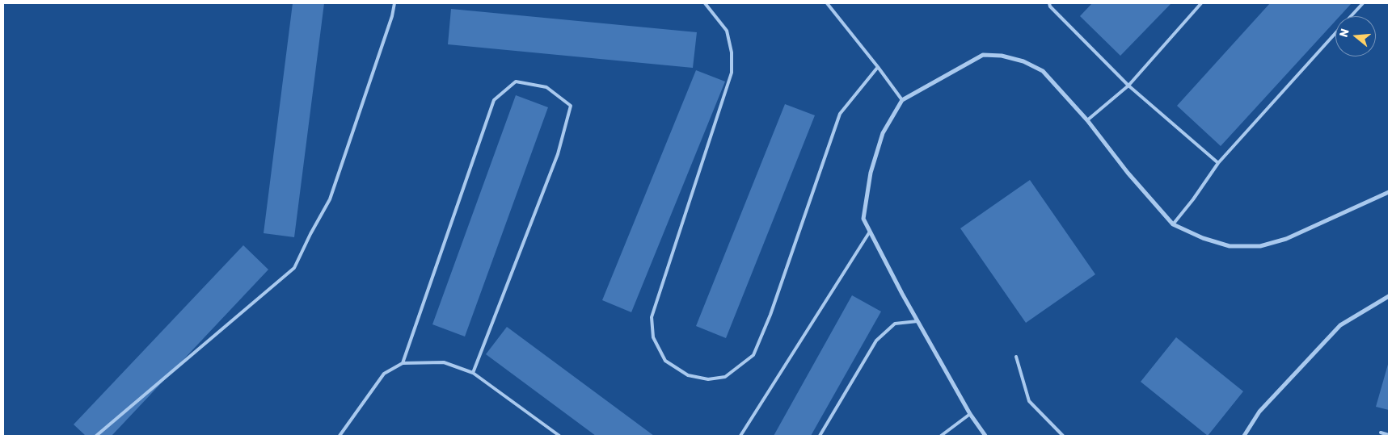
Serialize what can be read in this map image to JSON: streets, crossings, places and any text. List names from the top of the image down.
{
  "north": "left"
}
